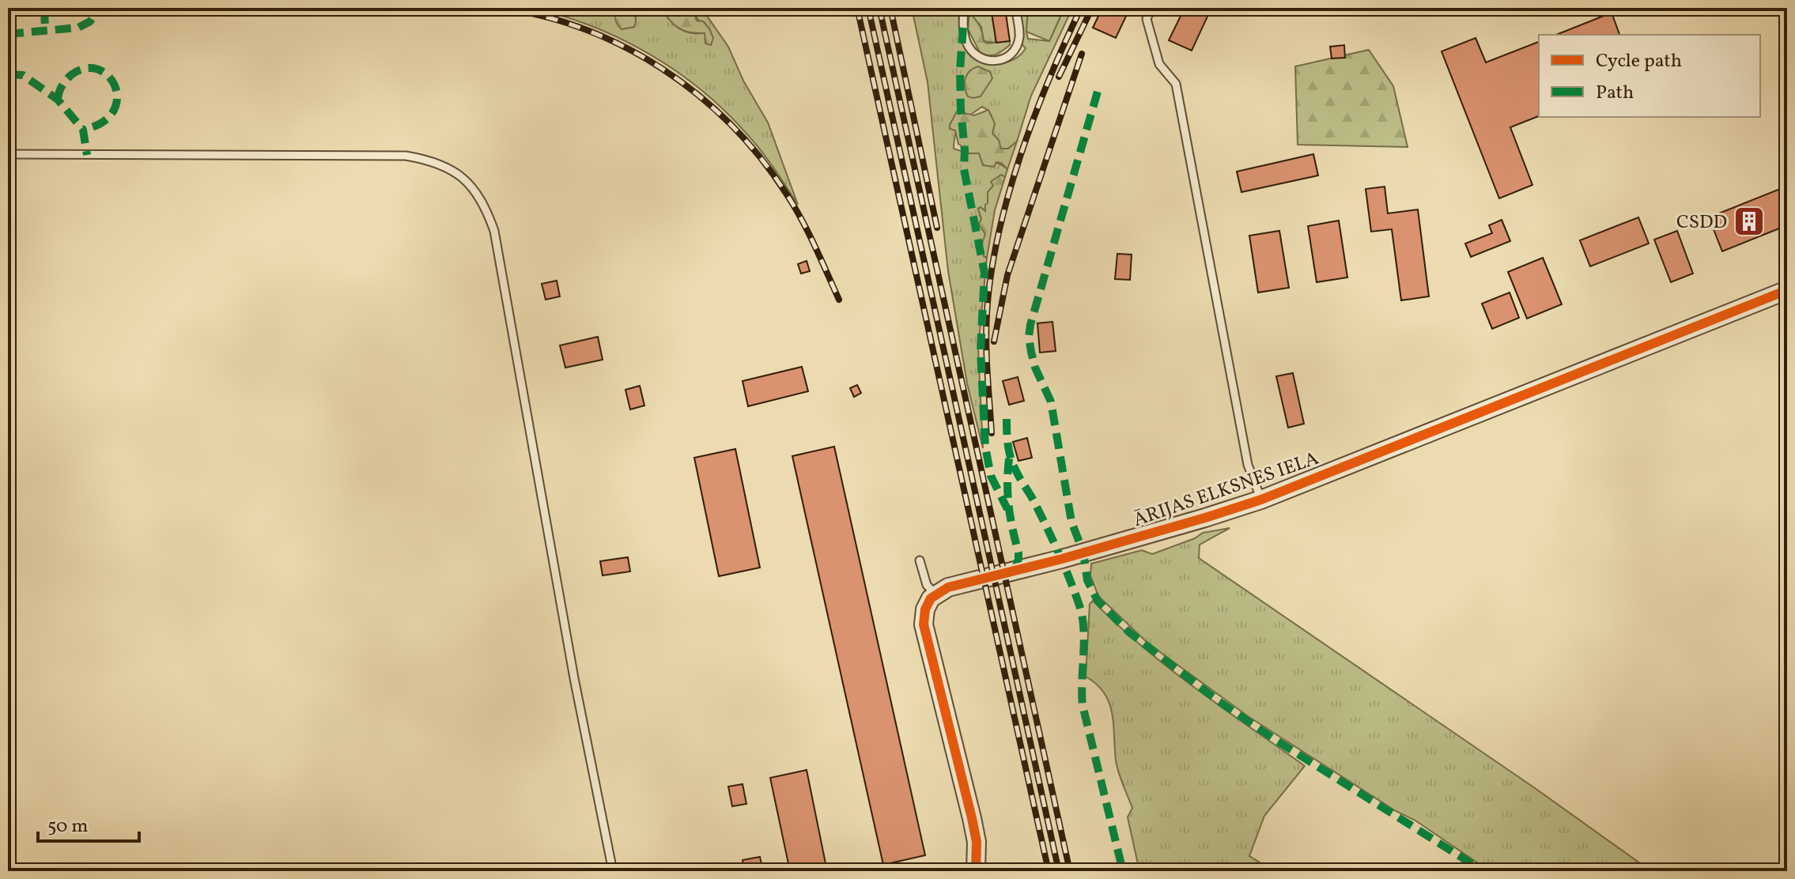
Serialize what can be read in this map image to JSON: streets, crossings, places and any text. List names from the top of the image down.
{
  "streets": {
    "street": ["ĀRIJAS ELKSNES IELA"]
  },
  "places": {
    "building": ["CSDD"]
  },
  "legend": ["Cycle path", "Path"],
  "scale_bar": "50 m"
}
